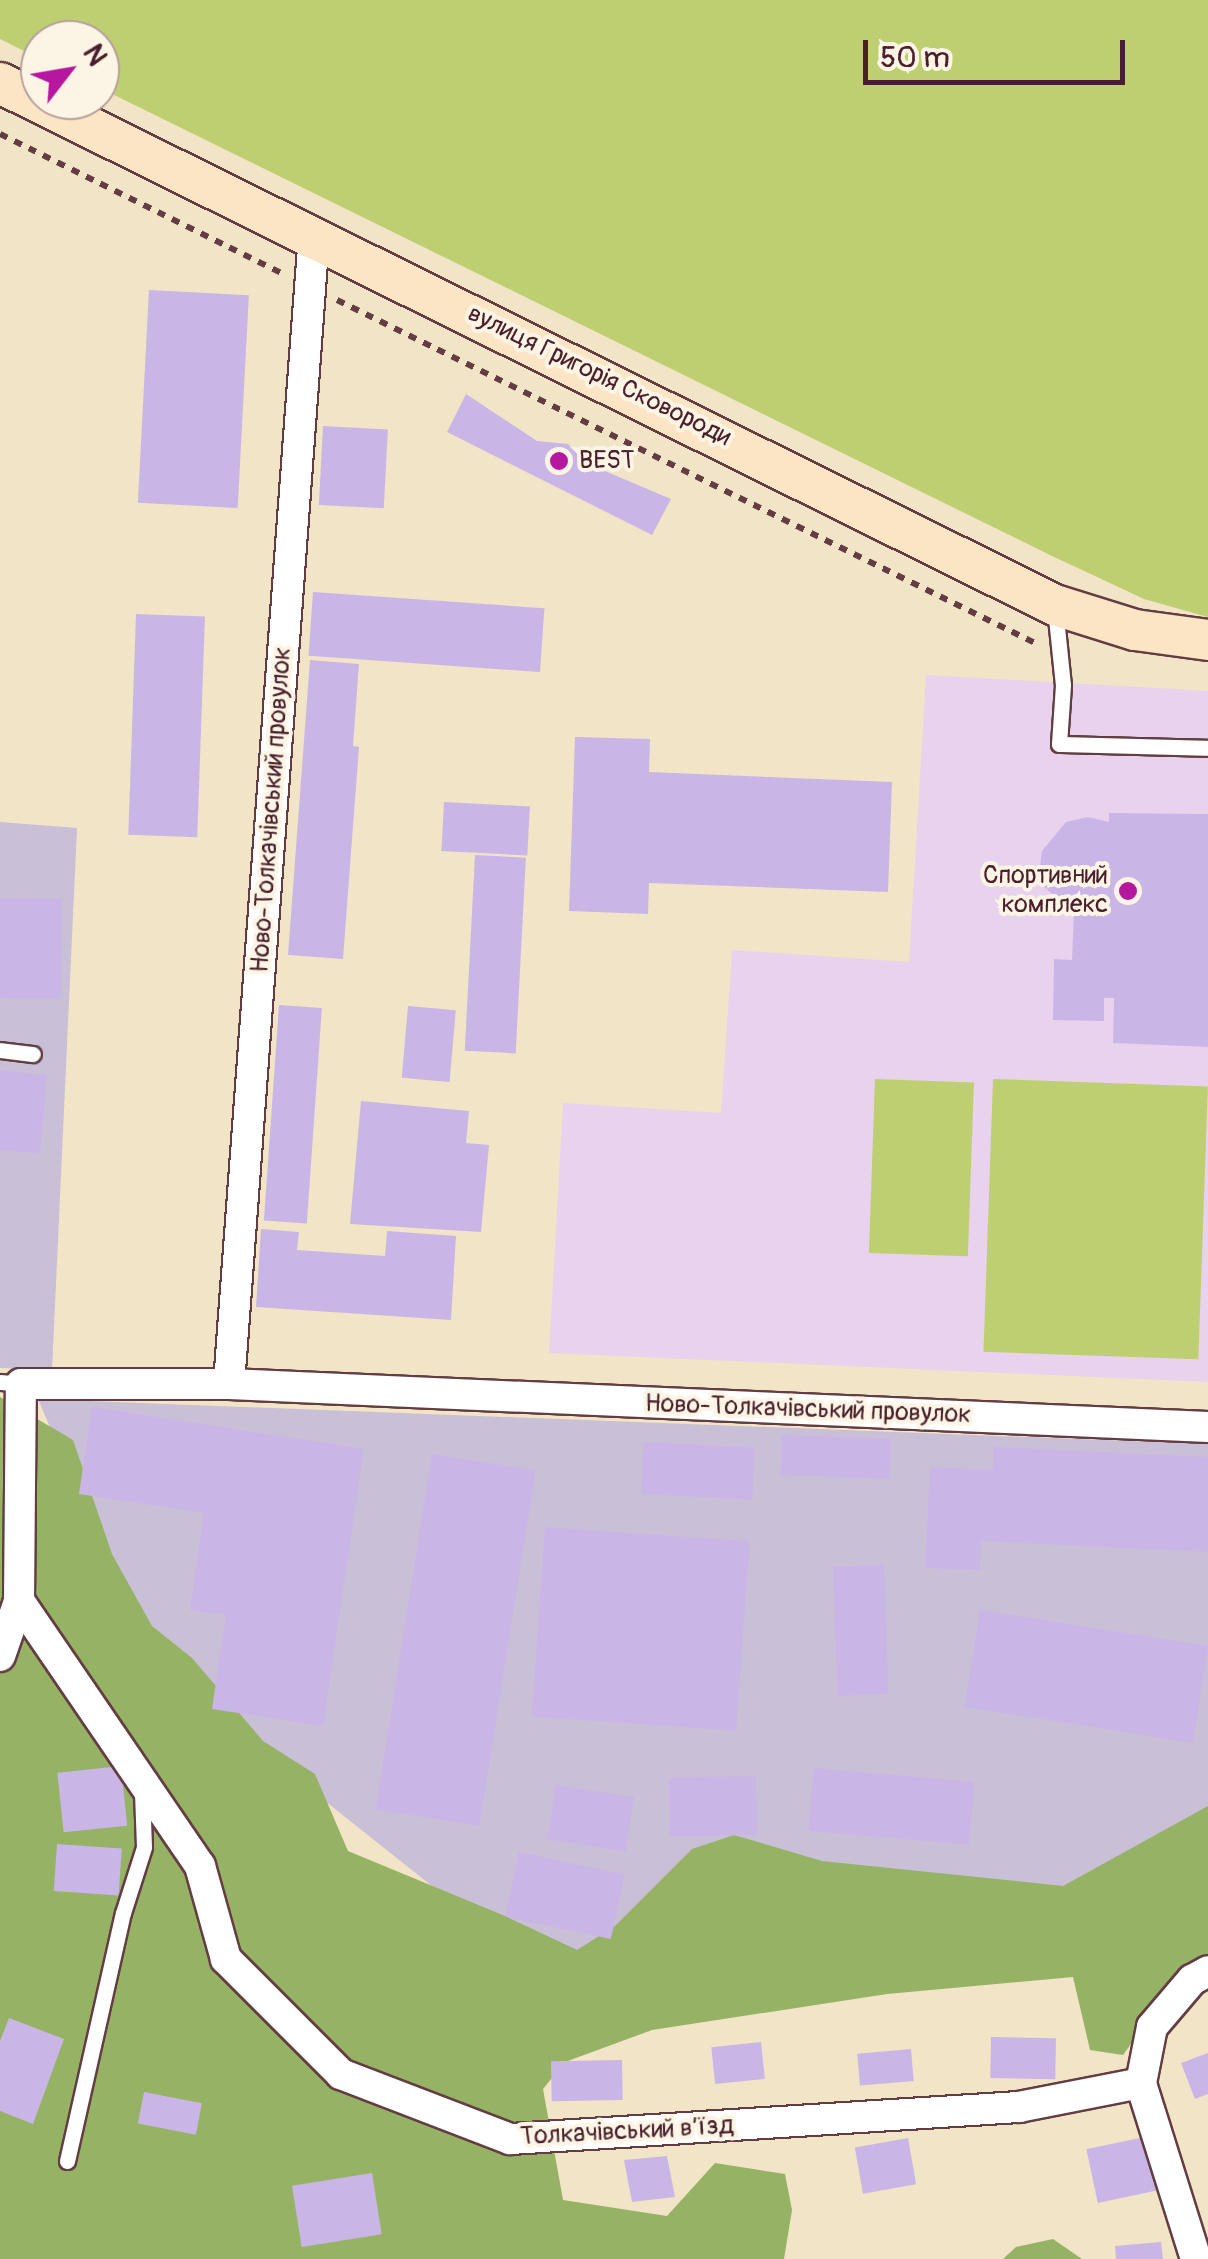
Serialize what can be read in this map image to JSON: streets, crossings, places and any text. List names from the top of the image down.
{
  "streets": {
    "street": ["вулиця Григорія Сковороди", "Ново-Толкачівський провулок", "Толкачівський в’їзд"]
  },
  "crossings": [
    ["вулиця Григорія Сковороди", "Ново-Толкачівський провулок"]
  ],
  "places": ["BEST", "Спортивний комплекс"],
  "scale_bar": "50 m",
  "north": "top right"
}
